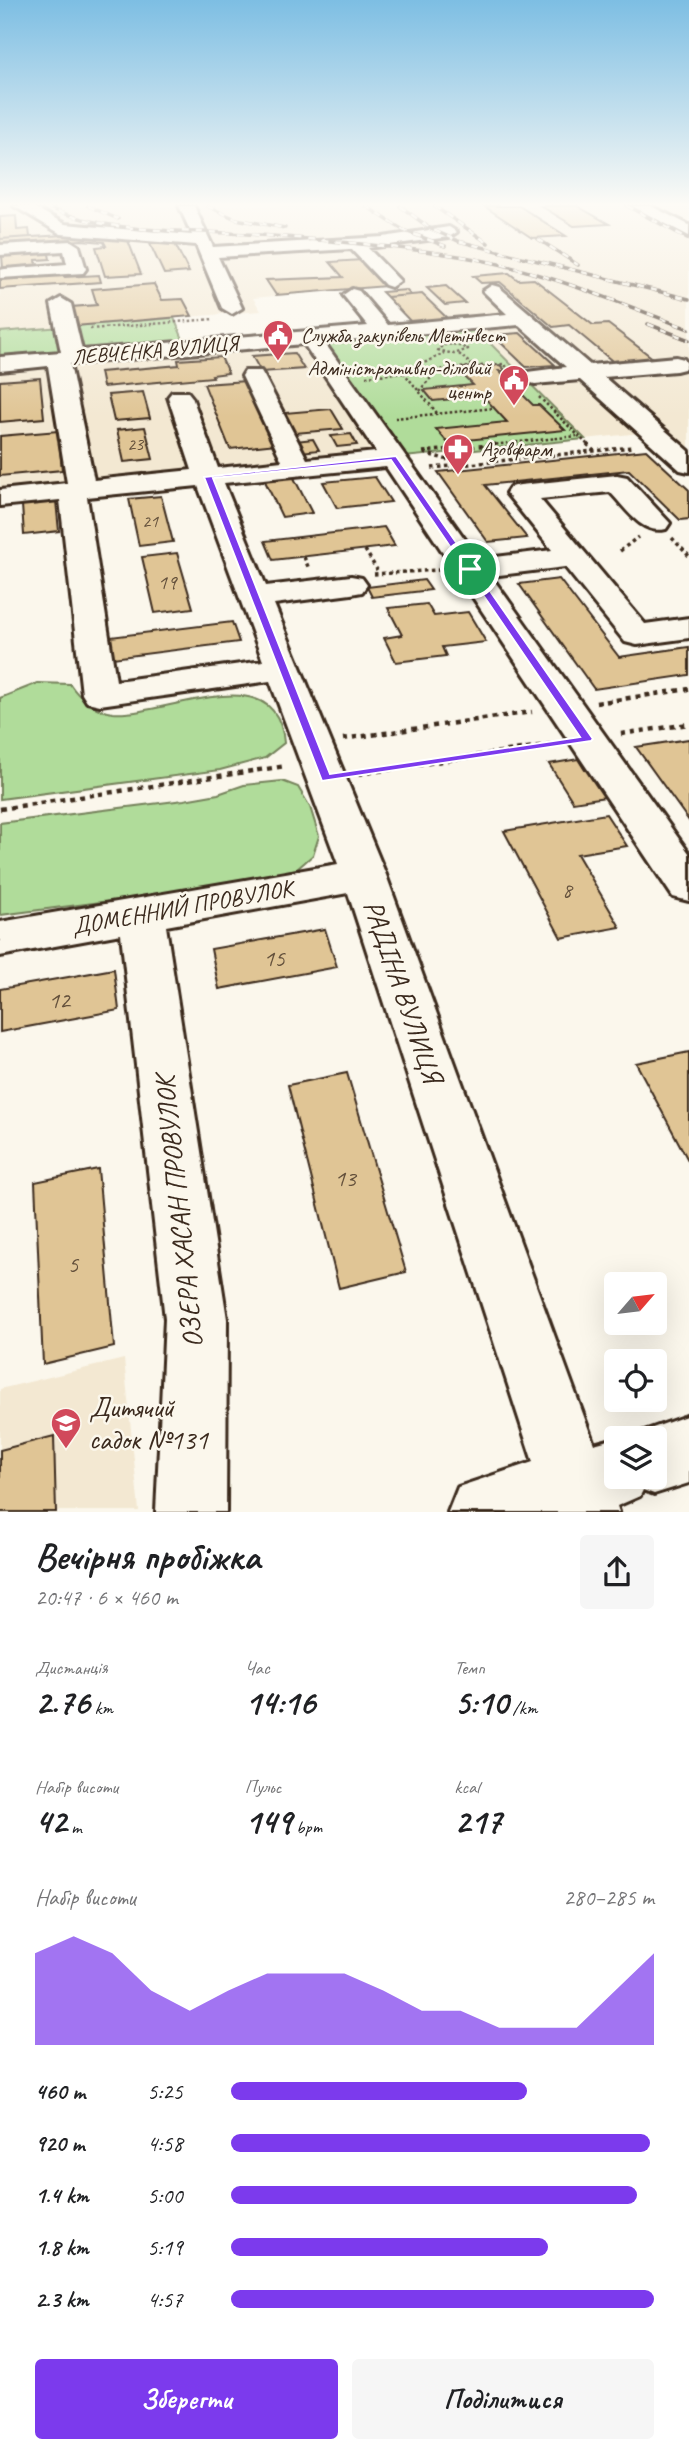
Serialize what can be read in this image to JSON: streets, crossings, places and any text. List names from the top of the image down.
{
  "streets": {
    "street": [
      "ЛЕВЧЕНКА ВУЛИЦЯ",
      "ДОМЕННИЙ ПРОВУЛОК",
      "РАДІНА ВУЛИЦЯ",
      "ОЗЕРА ХАСАН ПРОВУЛОК"
    ]
  },
  "crossings": [
    ["ДОМЕННИЙ ПРОВУЛОК", "РАДІНА ВУЛИЦЯ"],
    ["ДОМЕННИЙ ПРОВУЛОК", "ОЗЕРА ХАСАН ПРОВУЛОК"]
  ],
  "places": {
    "public building": ["Служба закупівель Метінвест", "Адміністративно-діловий центр"],
    "pharmacy": ["Азовфарм"],
    "school or university": ["Дитячий садок №131"]
  },
  "house_numbers": [
    "23",
    "21",
    "19",
    "8",
    "15",
    "12",
    "13",
    "5"
  ],
  "north": "top right",
  "page": {
    "heading": ["Вечірня пробіжка", "20:47 · 6 × 460 m"],
    "stats": [
      ["Дистанція", "2.76 km"],
      ["Час", "14:16"],
      ["Темп", "5:10 /km"],
      ["Набір висоти", "42 m"],
      ["Пульс", "149 bpm"],
      ["kcal", "217"]
    ],
    "chart": ["Набір висоти", "280–285 m"],
    "list": [
      {
        "name": "460 m",
        "note": "5:25"
      },
      {
        "name": "920 m",
        "note": "4:58"
      },
      {
        "name": "1.4 km",
        "note": "5:00"
      },
      {
        "name": "1.8 km",
        "note": "5:19"
      },
      {
        "name": "2.3 km",
        "note": "4:57"
      }
    ],
    "buttons": ["Зберегти", "Поділитися"]
  }
}
